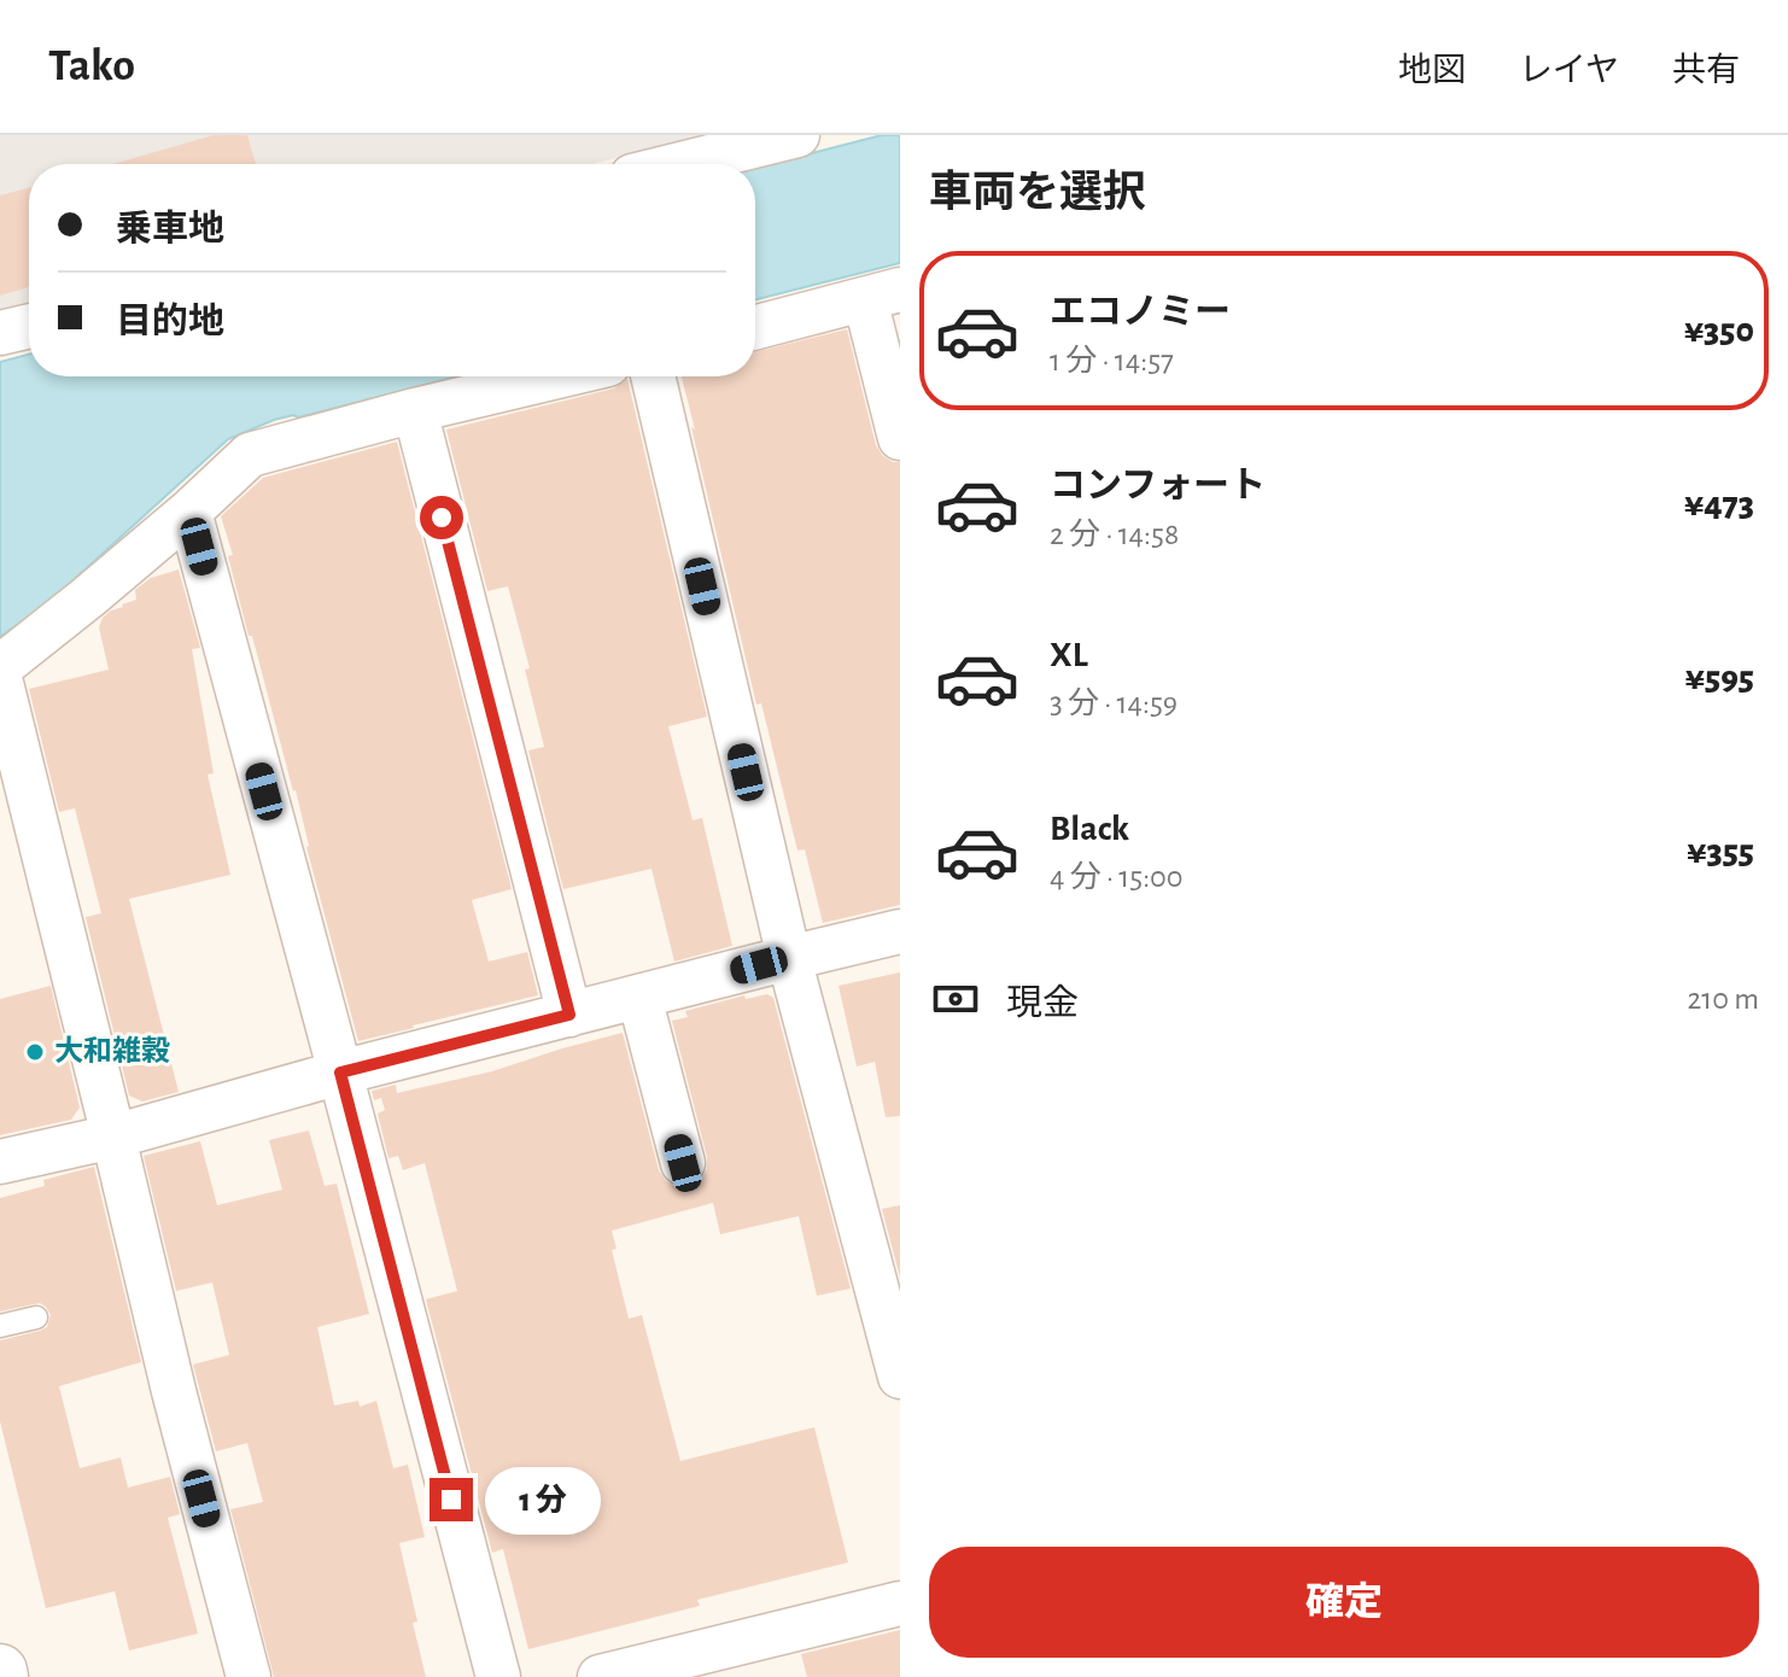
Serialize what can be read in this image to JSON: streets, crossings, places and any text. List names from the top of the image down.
{
  "places": ["大和雑穀"],
  "page": {
    "header": "Tako",
    "nav": ["地図", "レイヤ", "共有"],
    "heading": "車両を選択",
    "banner": ["乗車地", "目的地"],
    "list": [
      {
        "name": "エコノミー",
        "note": "1 分 · 14:57",
        "value": "¥350"
      },
      {
        "name": "コンフォート",
        "note": "2 分 · 14:58",
        "value": "¥473"
      },
      {
        "name": "XL",
        "note": "3 分 · 14:59",
        "value": "¥595"
      },
      {
        "name": "Black",
        "note": "4 分 · 15:00",
        "value": "¥355"
      }
    ],
    "pay": ["現金", "210 m"],
    "bubble": "1 分",
    "buttons": "確定"
  }
}
